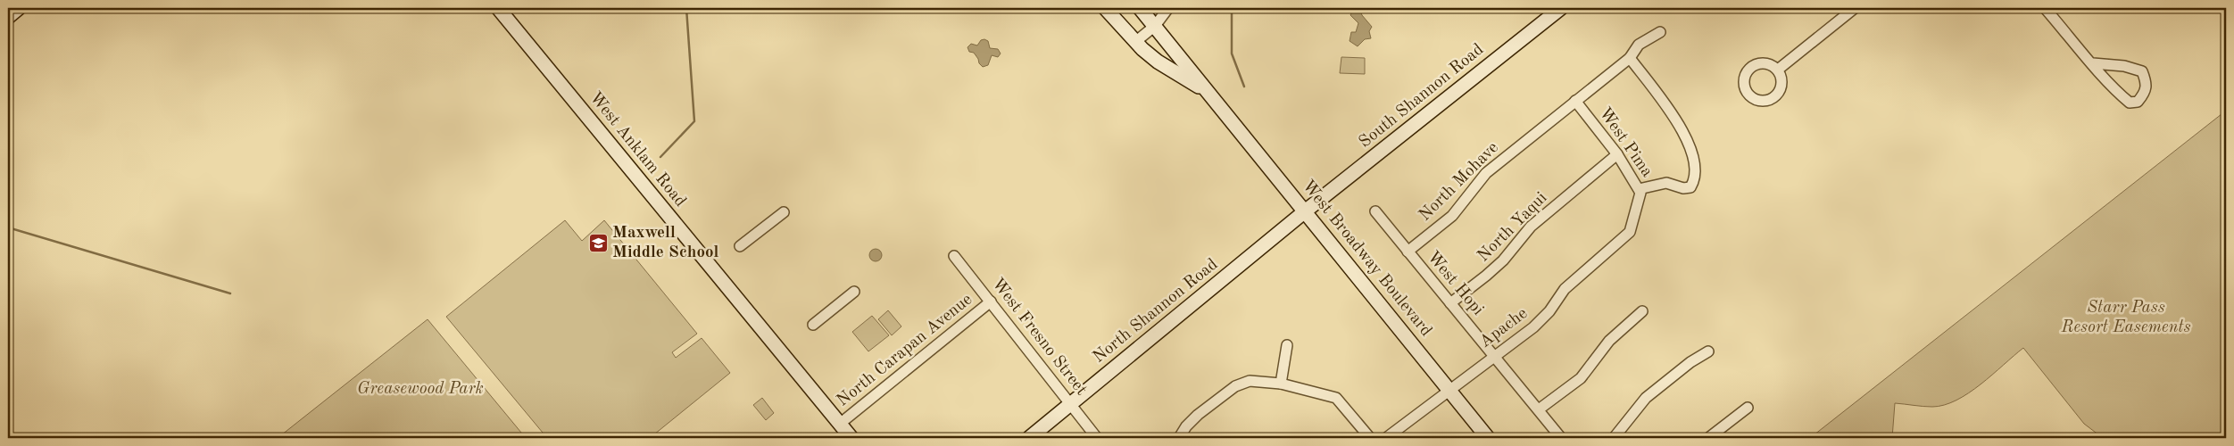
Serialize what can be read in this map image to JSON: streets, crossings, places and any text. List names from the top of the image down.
{
  "streets": {
    "street": [
      "South Shannon Road",
      "West Pima",
      "West Anklam Road",
      "North Mohave",
      "North Yaqui",
      "West Broadway Boulevard",
      "West Hopi",
      "North Shannon Road",
      "Apache",
      "West Fresno Street",
      "North Carapan Avenue"
    ]
  },
  "crossings": [
    ["South Shannon Road", "West Broadway Boulevard"],
    ["South Shannon Road", "North Shannon Road"],
    ["West Pima", "North Mohave"],
    ["West Pima", "North Yaqui"],
    ["West Pima", "Apache"],
    ["West Anklam Road", "North Carapan Avenue"],
    ["North Mohave", "West Hopi"],
    ["North Yaqui", "West Hopi"],
    ["West Broadway Boulevard", "North Shannon Road"],
    ["West Broadway Boulevard", "Apache"],
    ["West Hopi", "Apache"],
    ["North Shannon Road", "West Fresno Street"],
    ["West Fresno Street", "North Carapan Avenue"]
  ],
  "parks": ["Starr Pass Resort Easements", "Greasewood Park"],
  "places": {
    "school or university": ["Maxwell Middle School"]
  }
}
